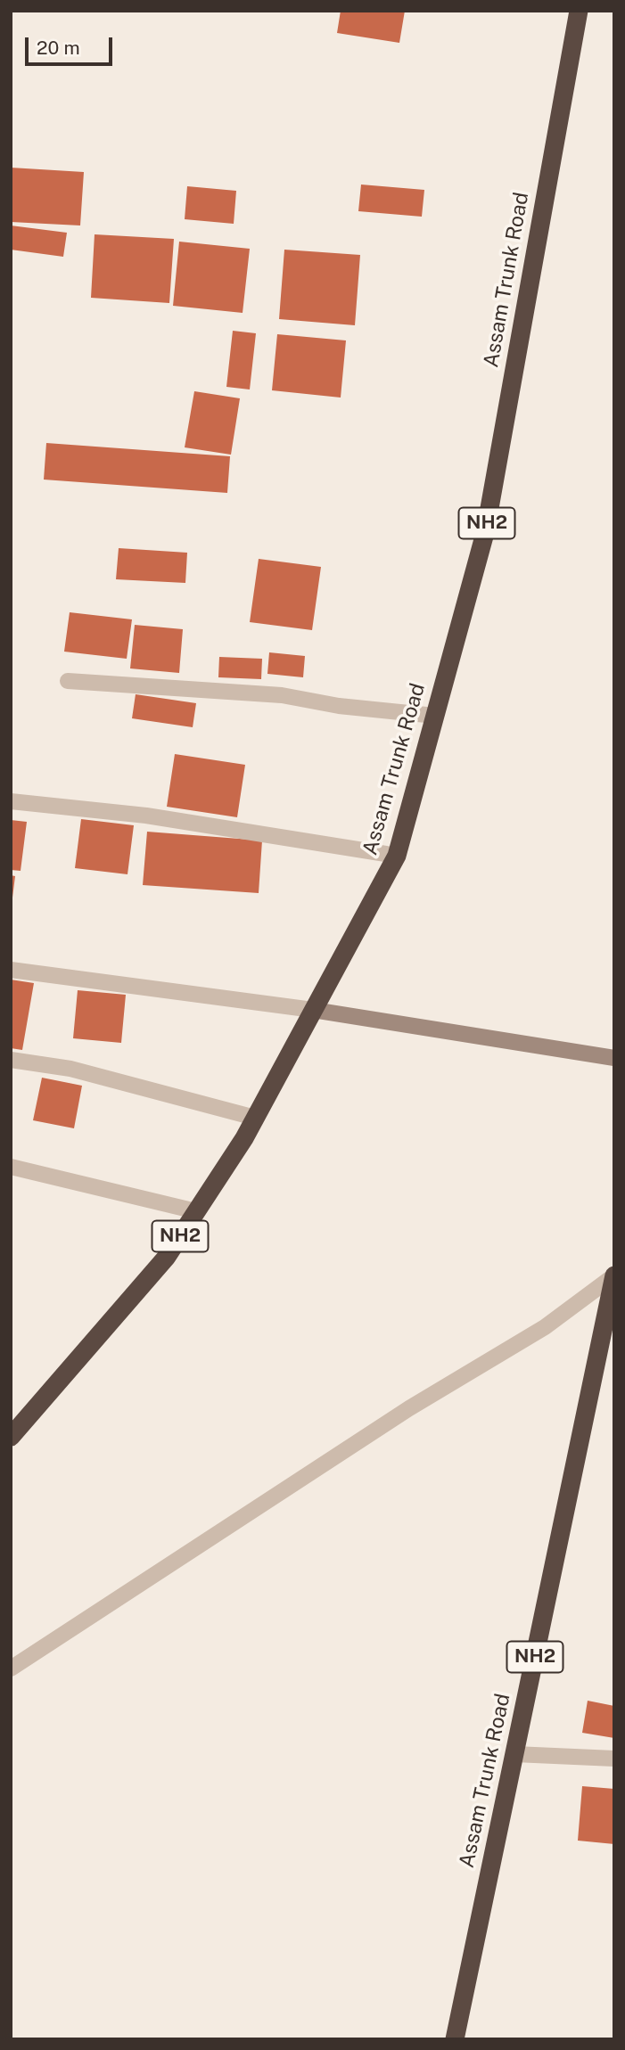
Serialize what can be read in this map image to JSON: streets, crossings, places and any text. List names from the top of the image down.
{
  "streets": {
    "highway": ["Assam Trunk Road", "NH2"]
  },
  "scale_bar": "20 m"
}
